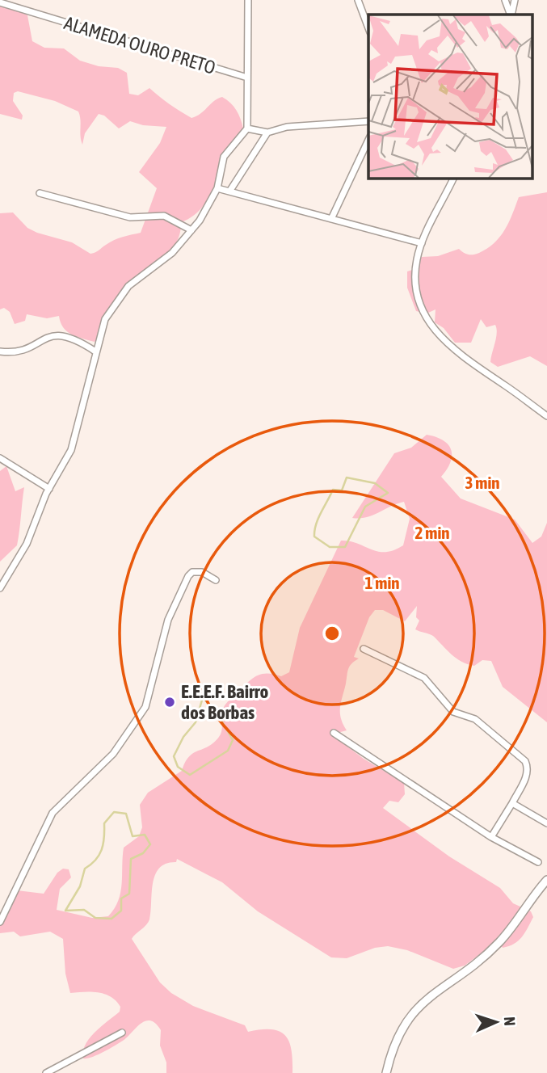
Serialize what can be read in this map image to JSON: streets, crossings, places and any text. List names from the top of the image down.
{
  "streets": {
    "street": ["ALAMEDA OURO PRETO"]
  },
  "places": ["E.E.E.F. Bairro dos Borbas"],
  "north": "right",
  "rings": ["3 min", "2 min", "1 min"]
}
